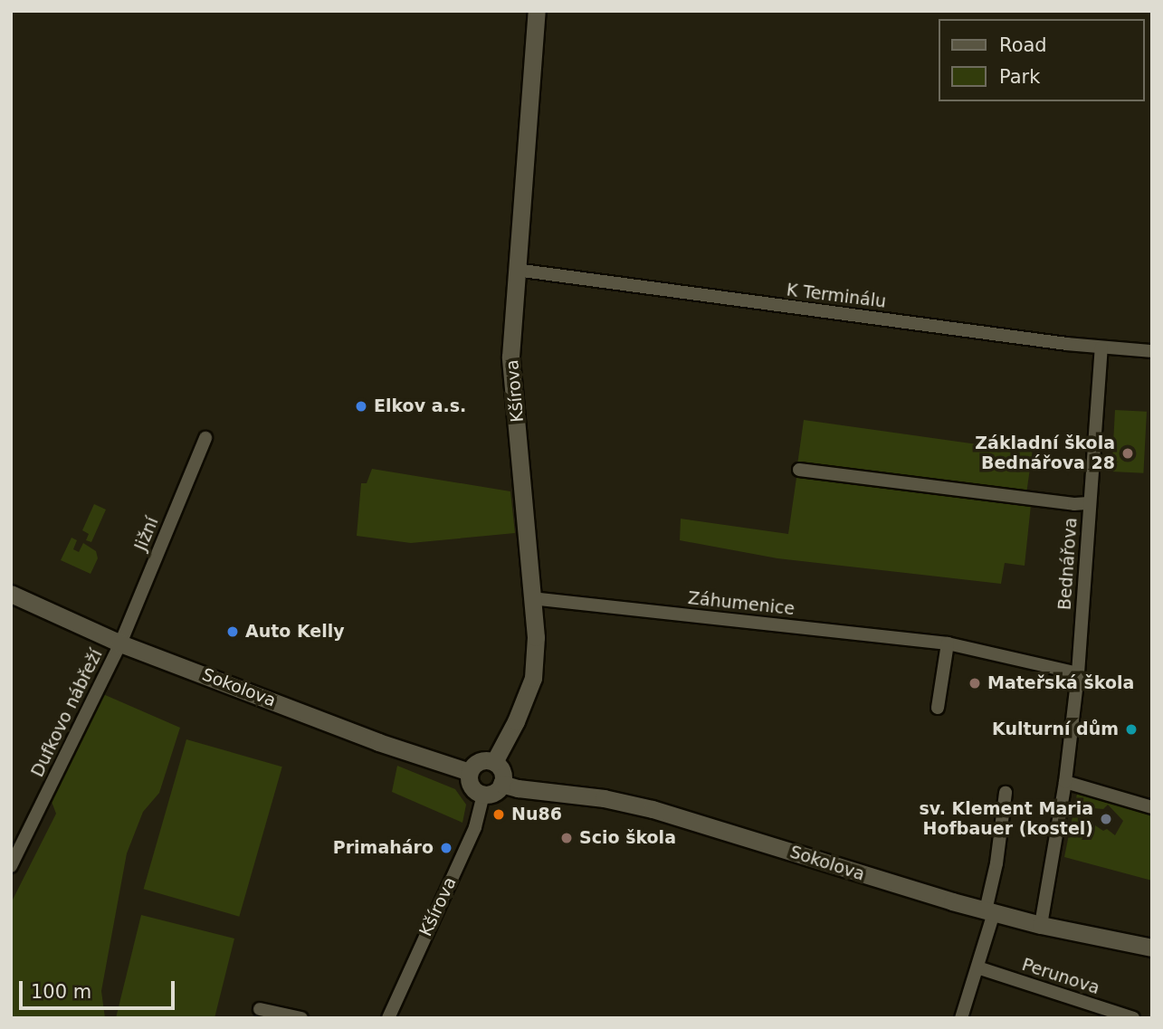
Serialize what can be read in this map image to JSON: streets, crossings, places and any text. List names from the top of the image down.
{
  "streets": {
    "street": [
      "K Terminálu",
      "Kšírova",
      "Jižní",
      "Bednářova",
      "Záhumenice",
      "Sokolova",
      "Dufkovo nábřeží",
      "Perunova"
    ]
  },
  "crossings": [
    ["K Terminálu", "Kšírova"],
    ["K Terminálu", "Bednářova"],
    ["Kšírova", "Záhumenice"],
    ["Kšírova", "Sokolova"],
    ["Jižní", "Sokolova"],
    ["Jižní", "Dufkovo nábřeží"],
    ["Bednářova", "Záhumenice"],
    ["Bednářova", "Sokolova"],
    ["Sokolova", "Dufkovo nábřeží"]
  ],
  "places": [
    "Elkov a.s.",
    "Základní škola Bednářova 28",
    "Auto Kelly",
    "Mateřská škola",
    "Kulturní dům",
    "Nu86",
    "sv. Klement Maria Hofbauer (kostel)",
    "Scio škola",
    "Primaháro"
  ],
  "legend": ["Road", "Park"],
  "scale_bar": "100 m"
}
